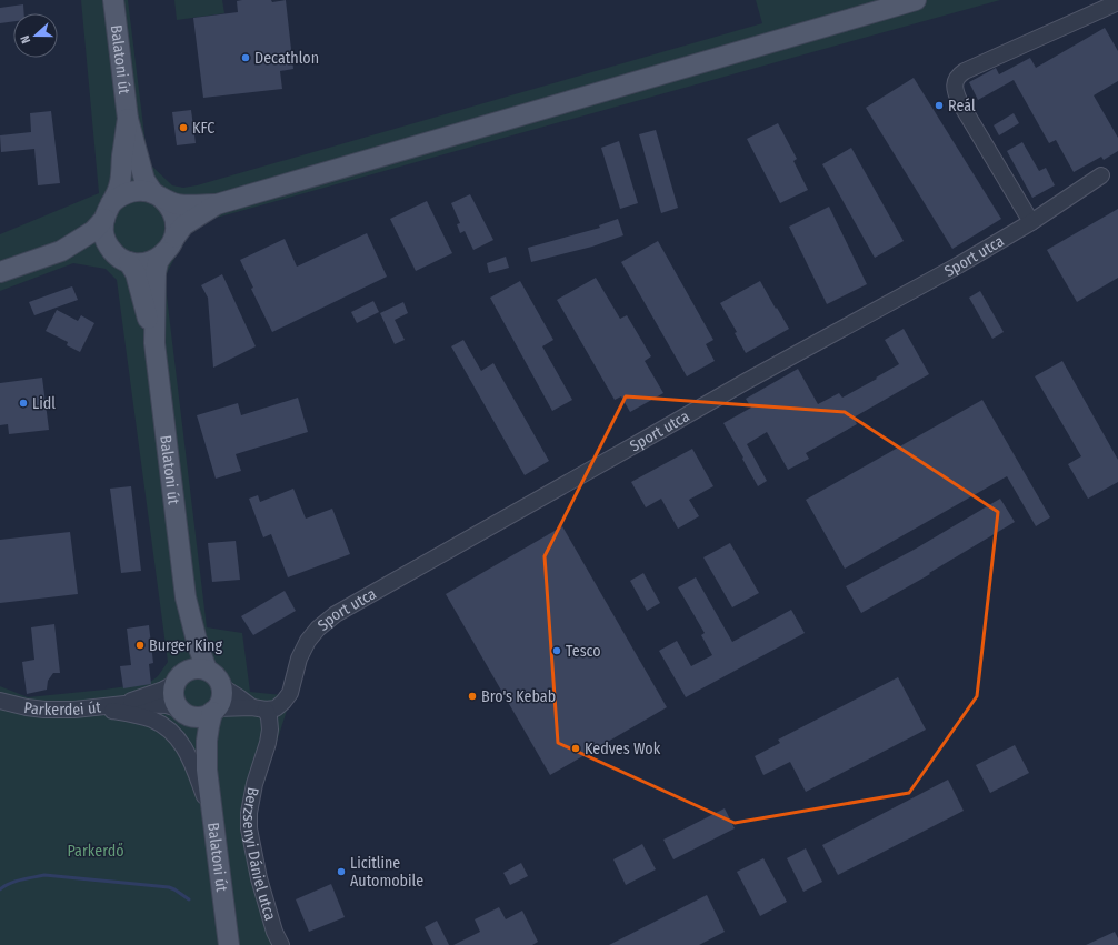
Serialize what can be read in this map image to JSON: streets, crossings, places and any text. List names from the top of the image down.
{
  "streets": {
    "main road": ["Balatoni út"],
    "street": ["Sport utca", "Parkerdei út", "Berzsenyi Dániel utca"]
  },
  "crossings": [
    ["Balatoni út", "Parkerdei út"],
    ["Sport utca", "Berzsenyi Dániel utca"]
  ],
  "parks": ["Parkerdő"],
  "places": [
    "Decathlon",
    "Reál",
    "KFC",
    "Lidl",
    "Burger King",
    "Tesco",
    "Bro's Kebab",
    "Kedves Wok",
    "Licitline Automobile"
  ],
  "north": "left"
}
